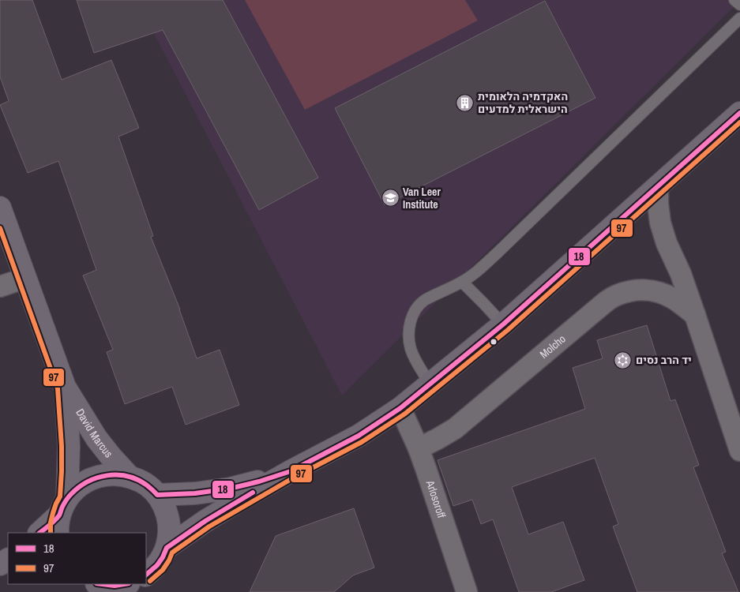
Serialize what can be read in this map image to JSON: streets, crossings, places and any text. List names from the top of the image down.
{
  "streets": {
    "street": ["Molcho", "David Marcus", "Arlosoroff"]
  },
  "crossings": [
    ["Molcho", "Arlosoroff"]
  ],
  "places": {
    "building": ["האקדמיה הלאומית הישראלית למדעים"],
    "school or university": ["Van Leer Institute"],
    "synagogue": ["יד הרב נסים"]
  },
  "lines": ["transit line 18", "transit line 97"],
  "legend": ["18", "97"]
}
